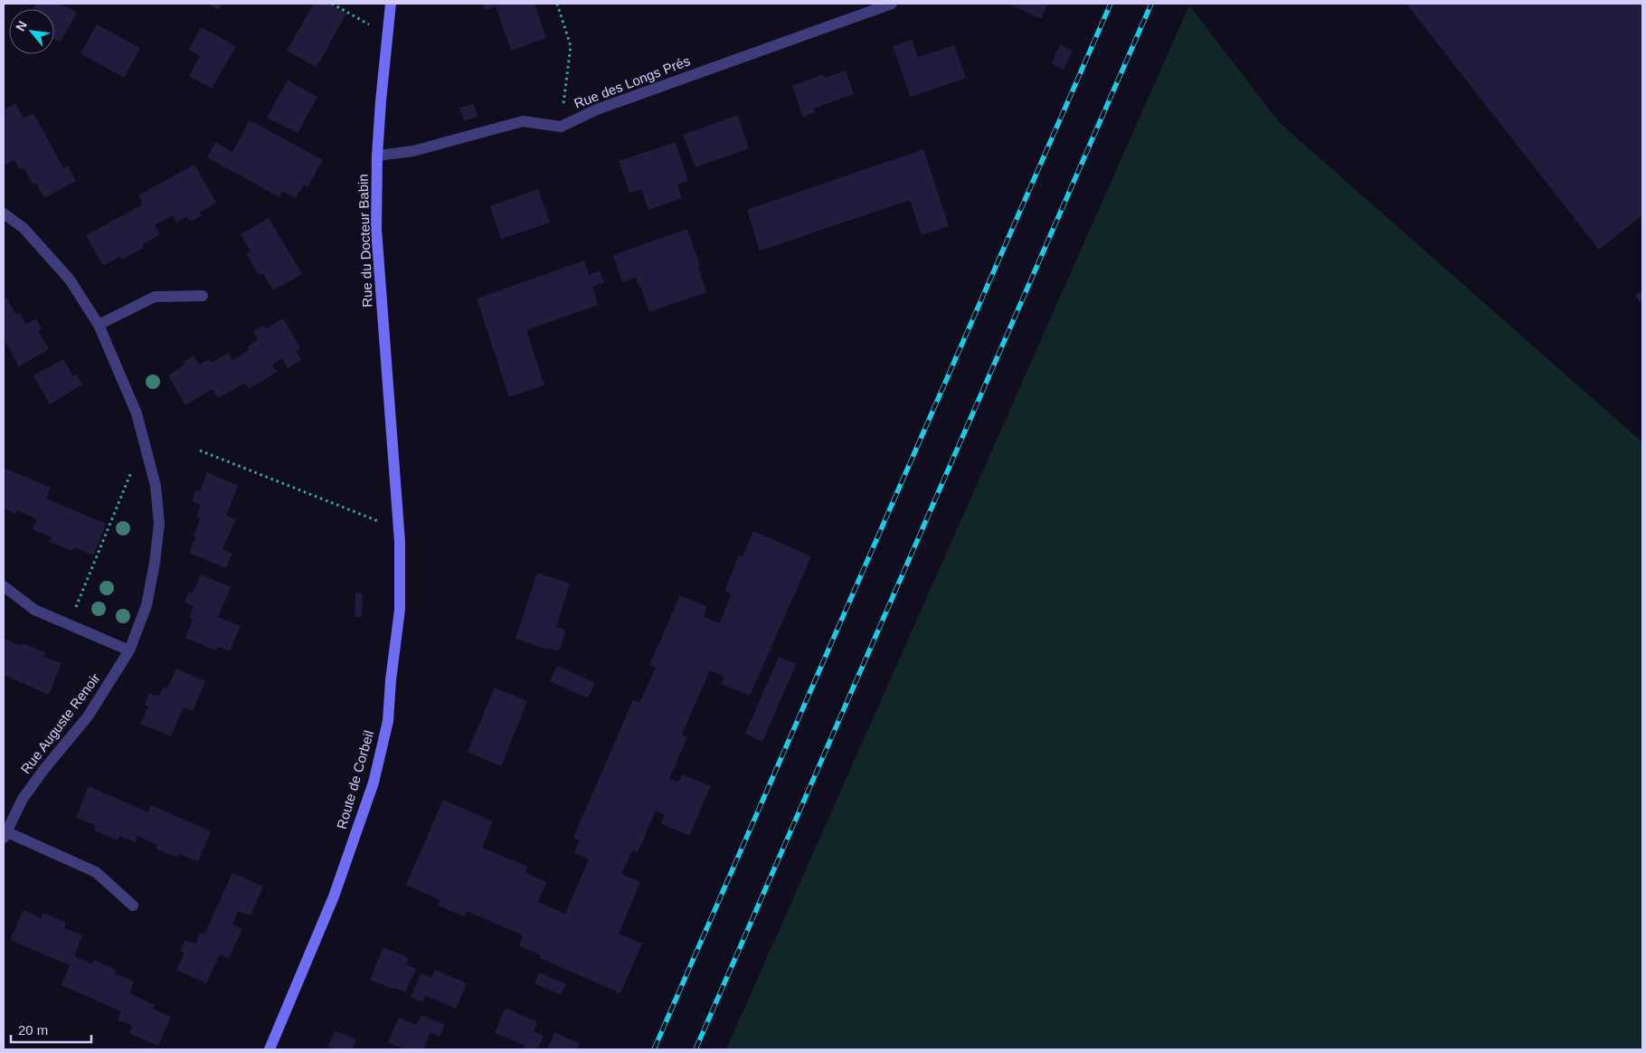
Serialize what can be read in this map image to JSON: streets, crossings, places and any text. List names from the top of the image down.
{
  "streets": {
    "main road": ["Rue du Docteur Babin", "Route de Corbeil"],
    "street": ["Rue des Longs Prés", "Rue Auguste Renoir"]
  },
  "crossings": [
    ["Rue du Docteur Babin", "Route de Corbeil"]
  ],
  "scale_bar": "20 m",
  "north": "top left"
}
